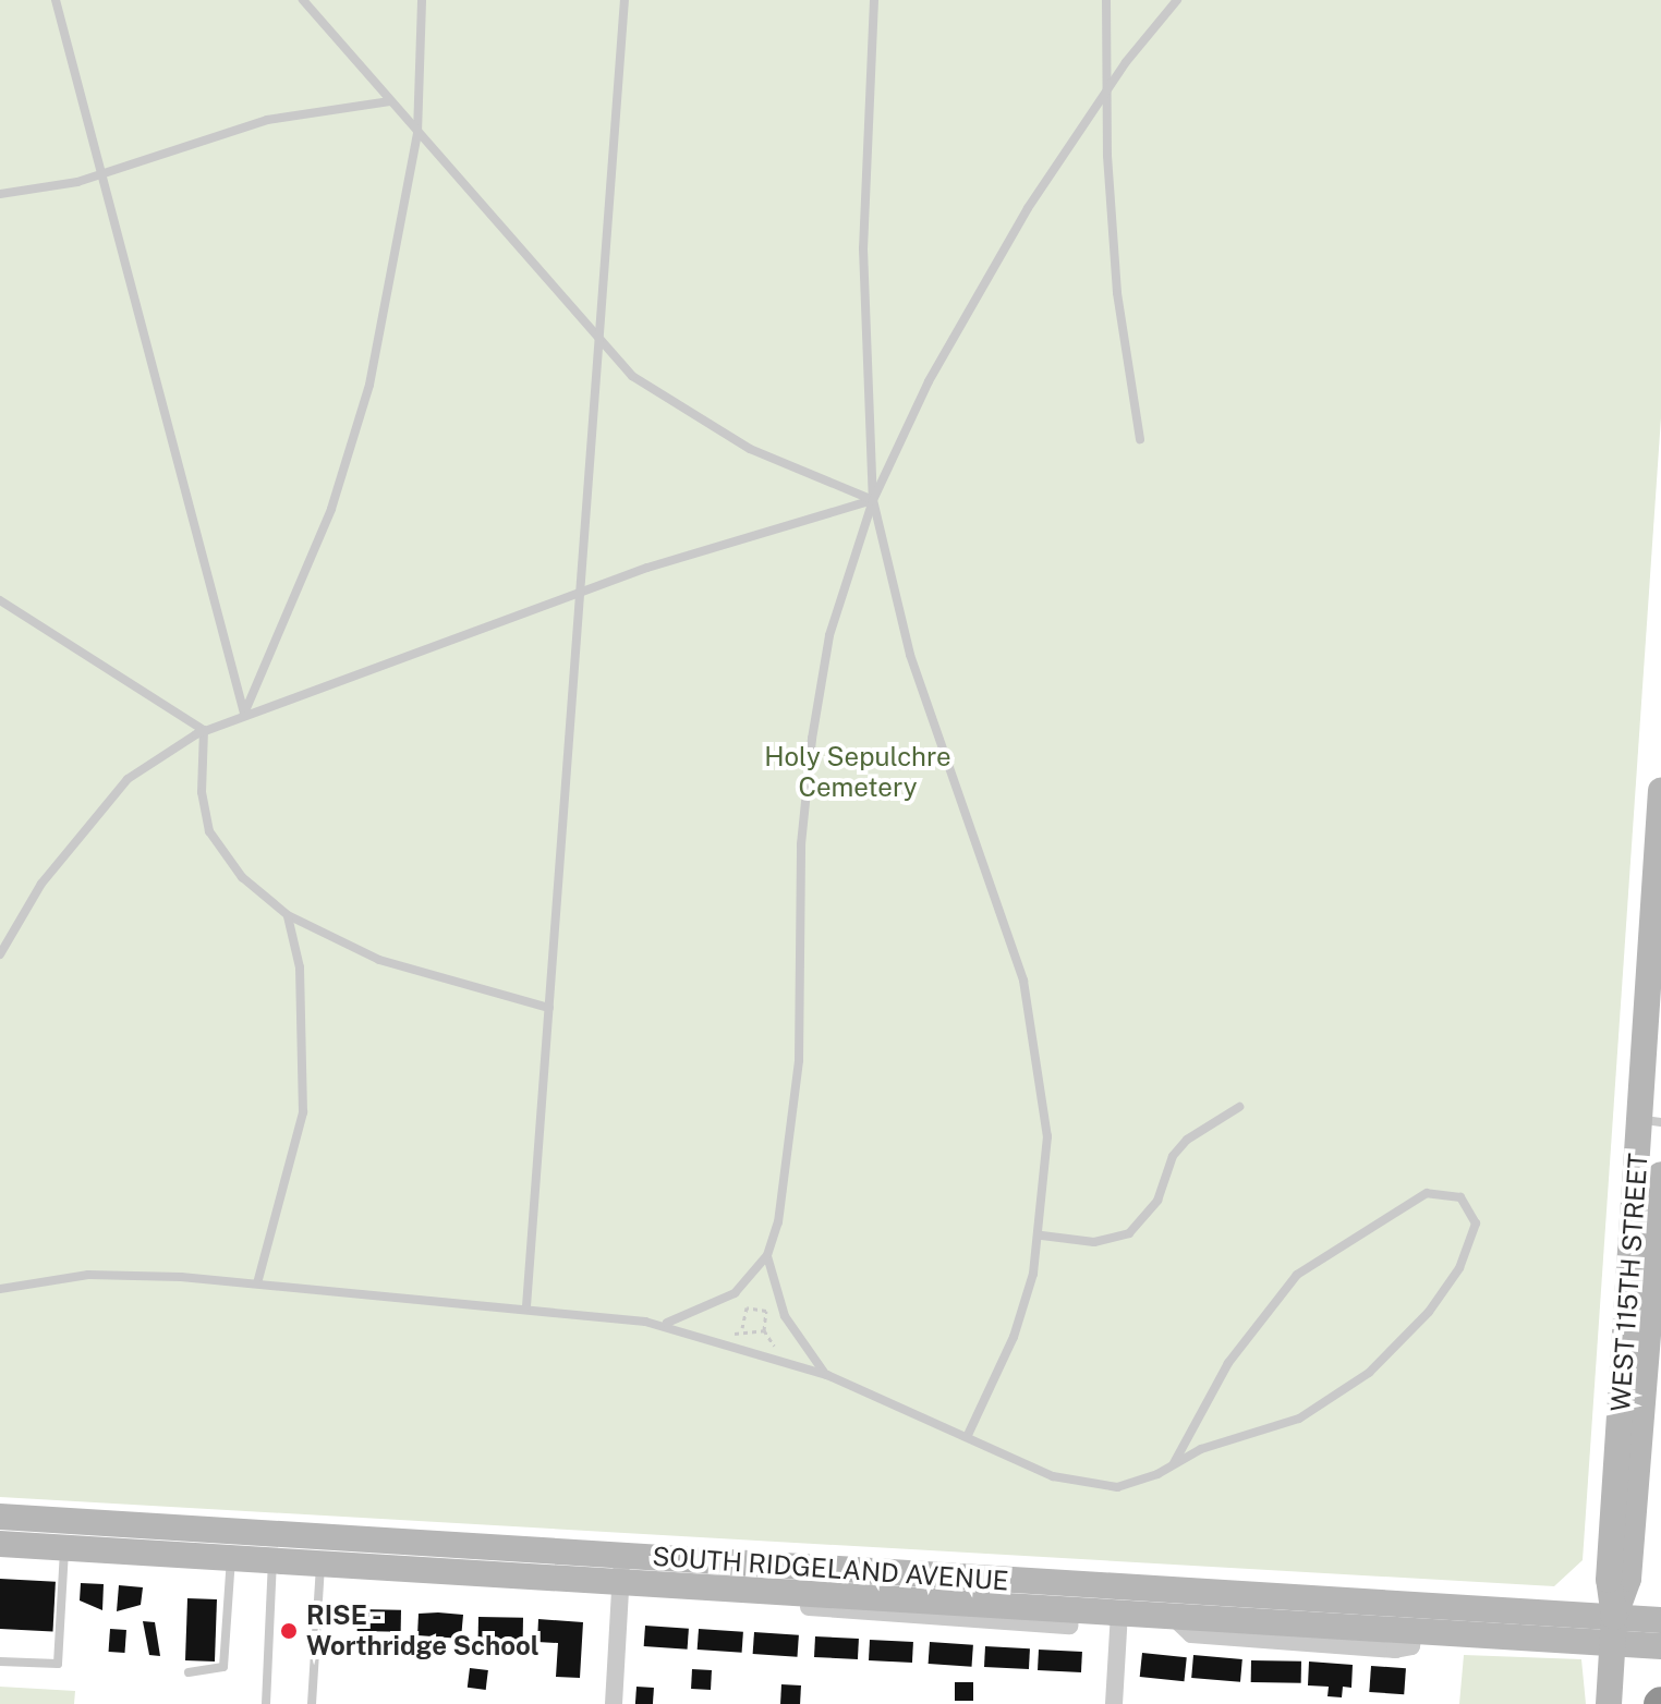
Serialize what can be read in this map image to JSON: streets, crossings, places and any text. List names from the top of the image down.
{
  "streets": {
    "main road": ["WEST 115TH STREET", "SOUTH RIDGELAND AVENUE"]
  },
  "crossings": [
    ["WEST 115TH STREET", "SOUTH RIDGELAND AVENUE"]
  ],
  "parks": ["Holy Sepulchre Cemetery"],
  "places": ["RISE - Worthridge School"]
}
